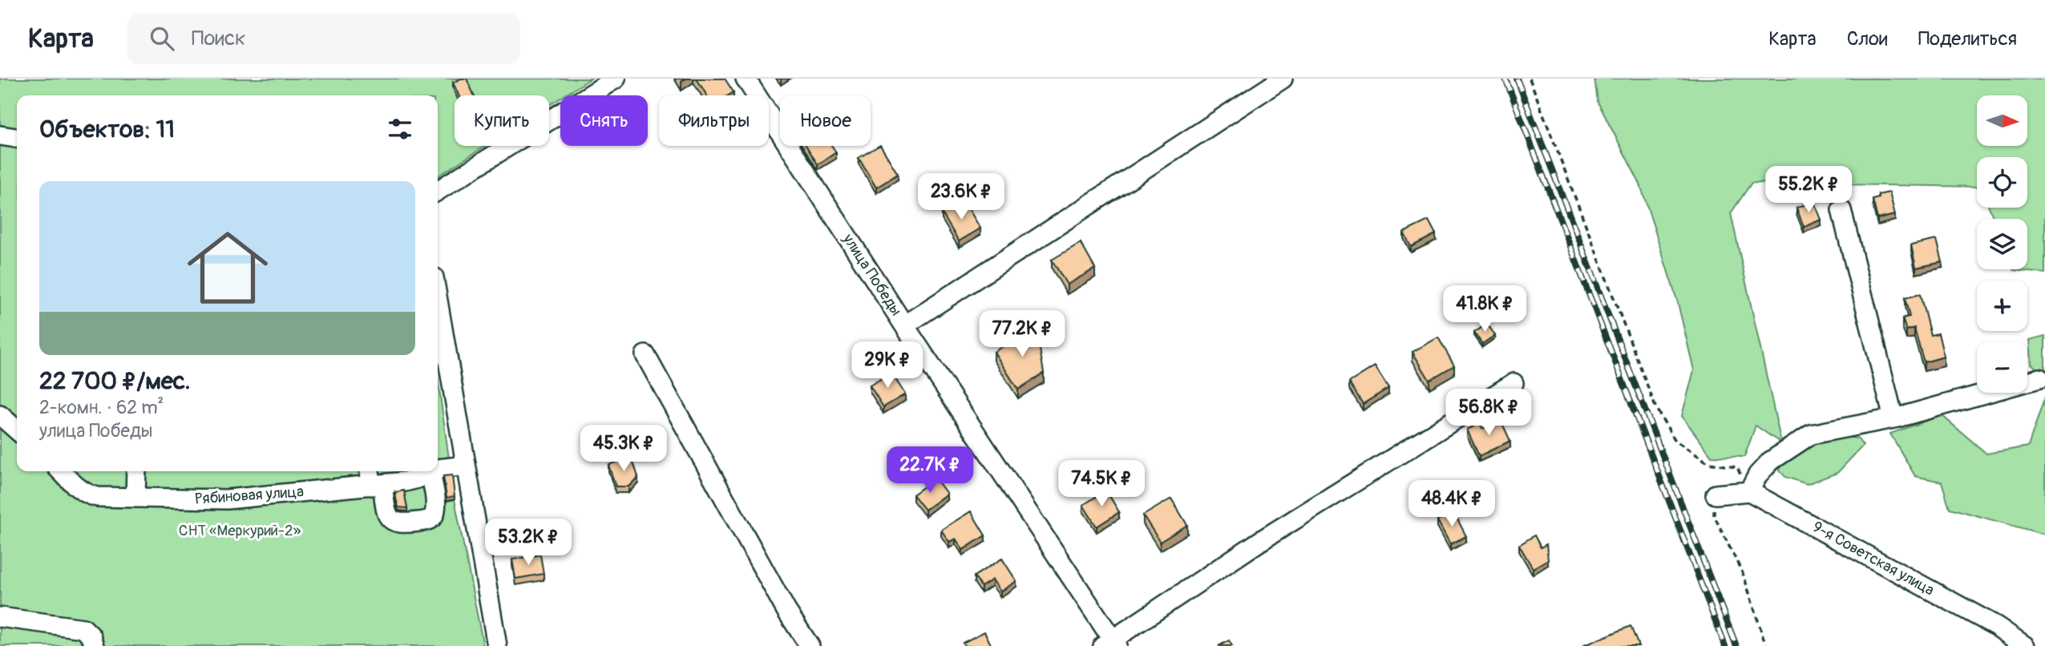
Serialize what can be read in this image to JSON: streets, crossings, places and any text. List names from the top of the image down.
{
  "streets": {
    "street": ["улица Победы", "Рябиновая улица", "9-я Советская улица"]
  },
  "parks": ["СНТ «Меркурий-2»"],
  "north": "right",
  "page": {
    "header": "Карта",
    "search": "Поиск",
    "nav": ["Карта", "Слои", "Поделиться"],
    "map_buttons": ["+", "−"],
    "chip": [
      "Купить",
      "Снять",
      "Фильтры",
      "Новое"
    ],
    "heading": "Объектов: 11",
    "list": [
      {
        "name": "22 700 ₽/мес.",
        "note": "2-комн. · 62 m² · улица Победы"
      }
    ],
    "price": [
      "55.2K ₽",
      "23.6K ₽",
      "41.8K ₽",
      "77.2K ₽",
      "29K ₽",
      "56.8K ₽",
      "45.3K ₽",
      "22.7K ₽",
      "74.5K ₽",
      "48.4K ₽",
      "53.2K ₽"
    ]
  }
}
